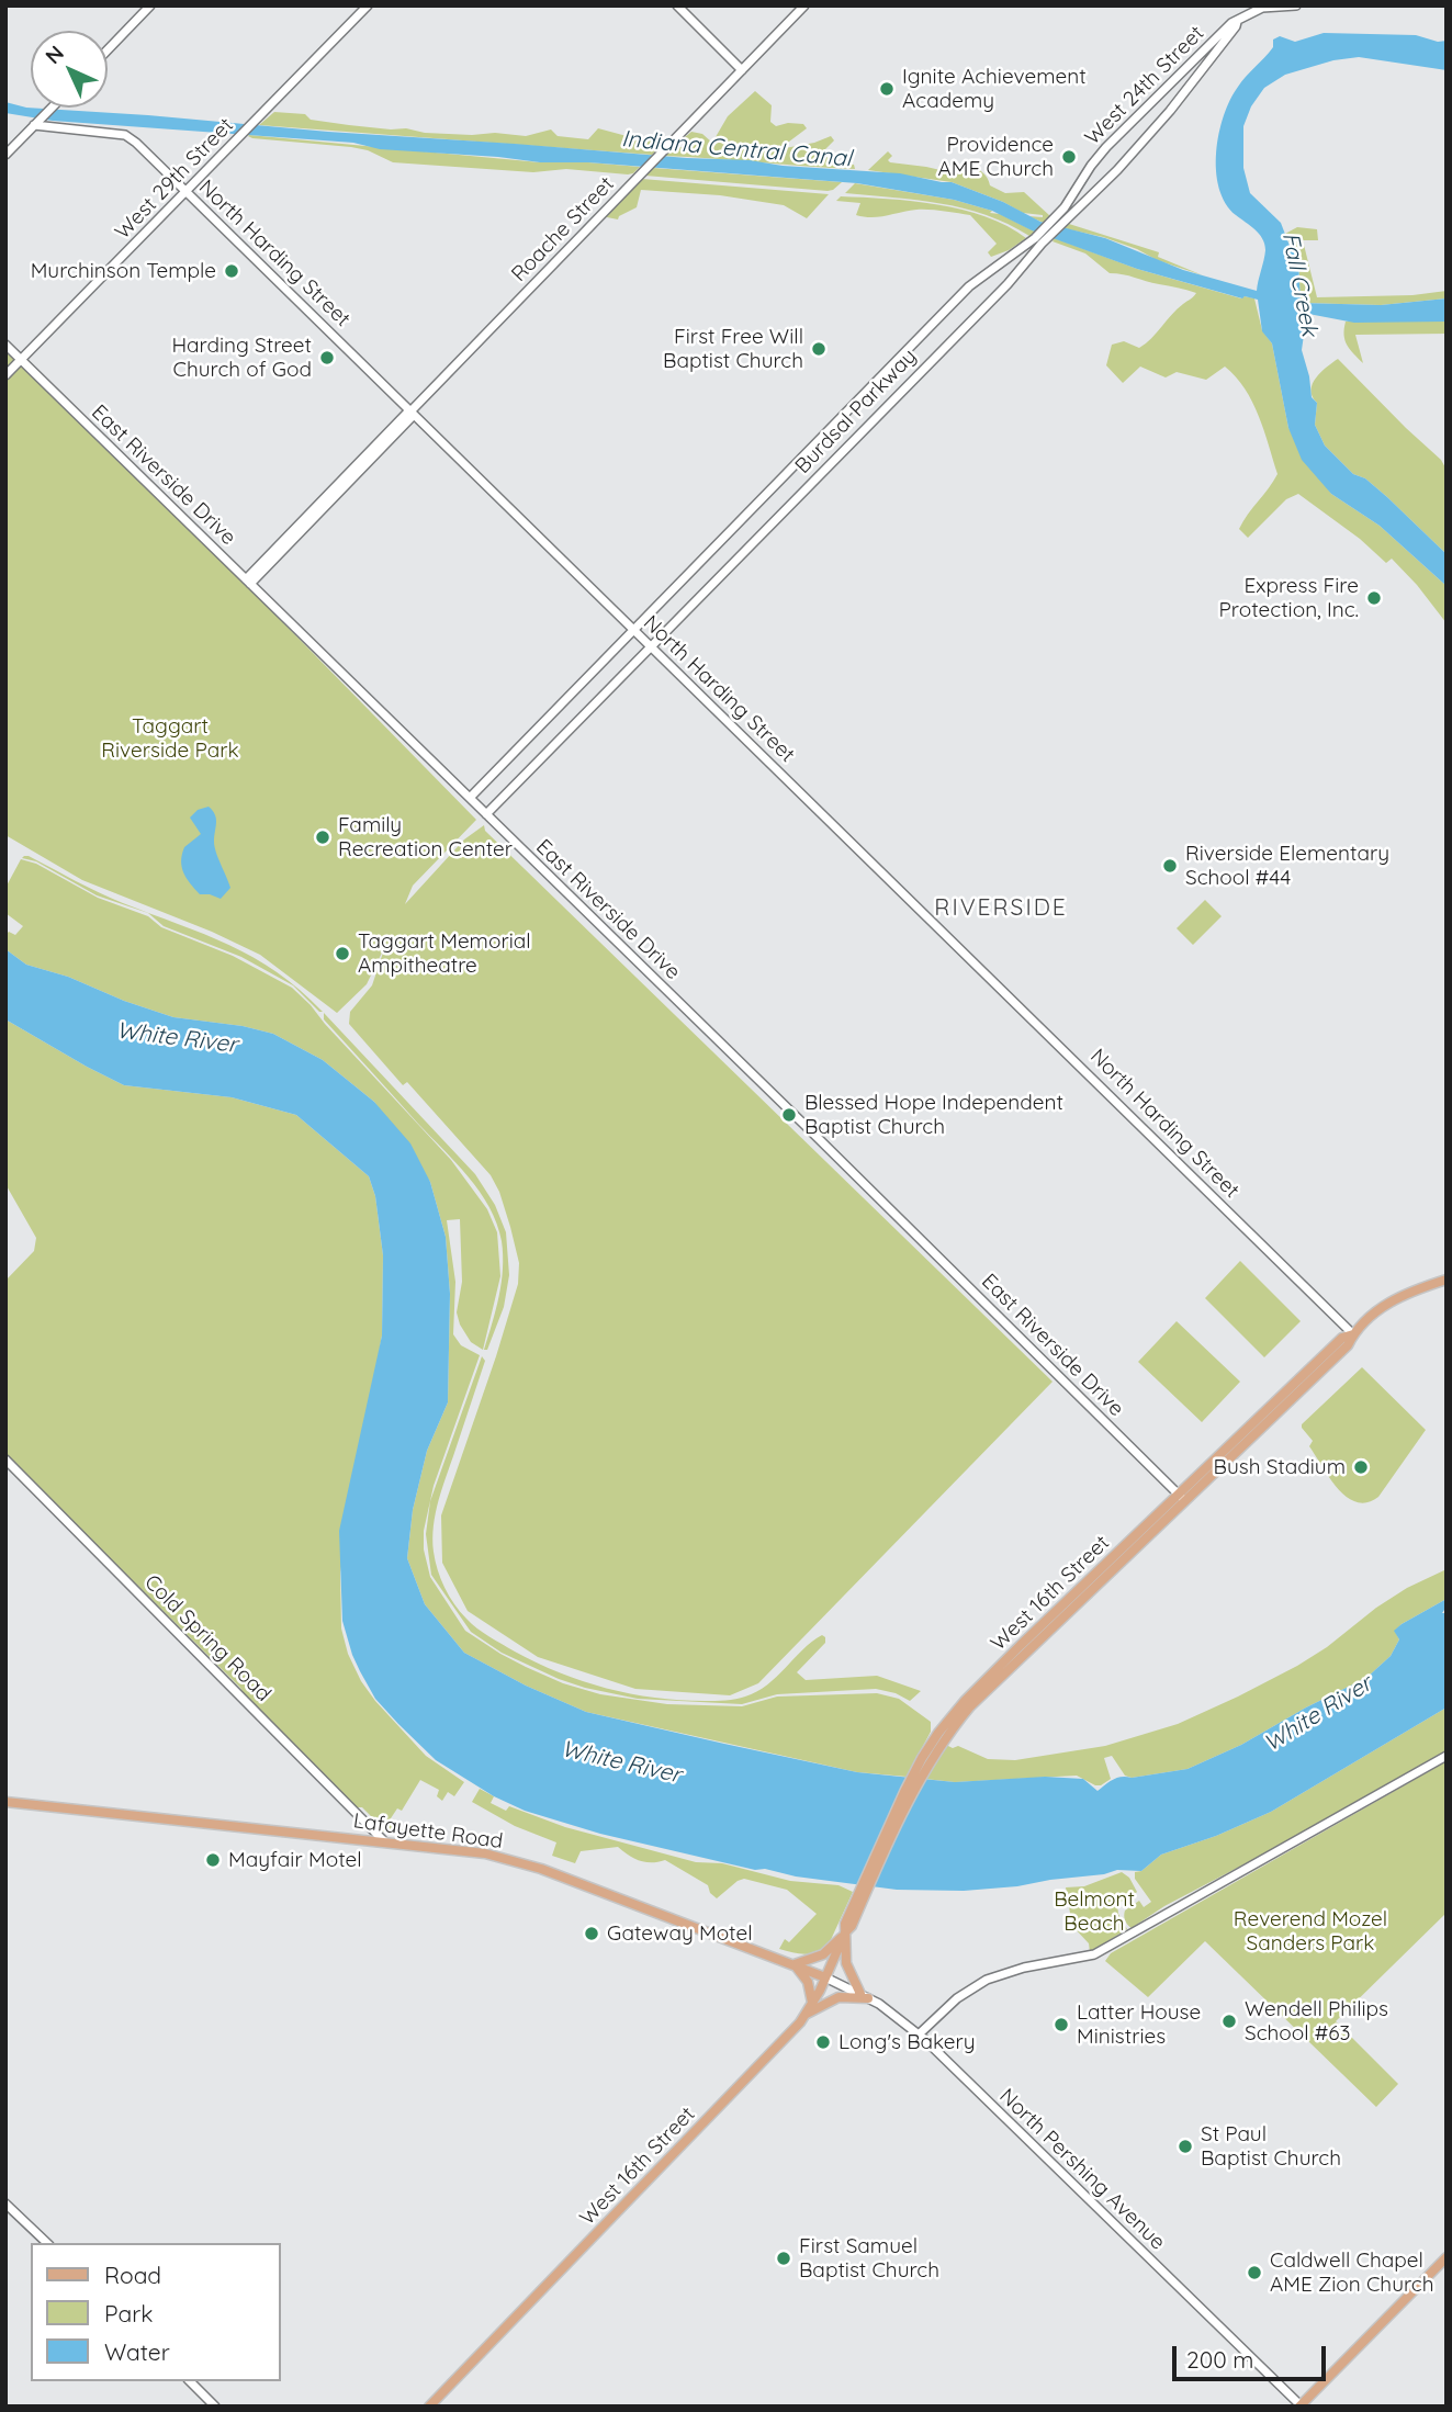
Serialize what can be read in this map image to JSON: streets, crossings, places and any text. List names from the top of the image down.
{
  "streets": {
    "main road": ["West 16th Street", "Lafayette Road"],
    "street": [
      "West 24th Street",
      "West 29th Street",
      "Roache Street",
      "North Harding Street",
      "Burdsal Parkway",
      "East Riverside Drive",
      "Cold Spring Road",
      "North Pershing Avenue"
    ]
  },
  "crossings": [
    ["West 24th Street", "Burdsal Parkway"],
    ["West 29th Street", "North Harding Street"],
    ["West 29th Street", "East Riverside Drive"],
    ["Roache Street", "North Harding Street"],
    ["Roache Street", "East Riverside Drive"],
    ["North Harding Street", "Burdsal Parkway"],
    ["North Harding Street", "West 16th Street"],
    ["Burdsal Parkway", "East Riverside Drive"],
    ["East Riverside Drive", "West 16th Street"],
    ["West 16th Street", "Lafayette Road"],
    ["West 16th Street", "North Pershing Avenue"],
    ["Cold Spring Road", "Lafayette Road"],
    ["Lafayette Road", "North Pershing Avenue"]
  ],
  "districts": ["RIVERSIDE"],
  "water": ["Indiana Central Canal", "Fall Creek", "White River"],
  "parks": ["Taggart Riverside Park", "Belmont Beach", "Reverend Mozel Sanders Park"],
  "places": [
    "Ignite Achievement Academy",
    "Providence AME Church",
    "Murchinson Temple",
    "First Free Will Baptist Church",
    "Harding Street Church of God",
    "Express Fire Protection, Inc.",
    "Family Recreation Center",
    "Riverside Elementary School #44",
    "Taggart Memorial Ampitheatre",
    "Blessed Hope Independent Baptist Church",
    "Bush Stadium",
    "Mayfair Motel",
    "Gateway Motel",
    "Wendell Philips School #63",
    "Latter House Ministries",
    "Long's Bakery",
    "St Paul Baptist Church",
    "First Samuel Baptist Church",
    "Caldwell Chapel AME Zion Church"
  ],
  "legend": ["Road", "Park", "Water"],
  "scale_bar": "200 m",
  "north": "top left"
}
